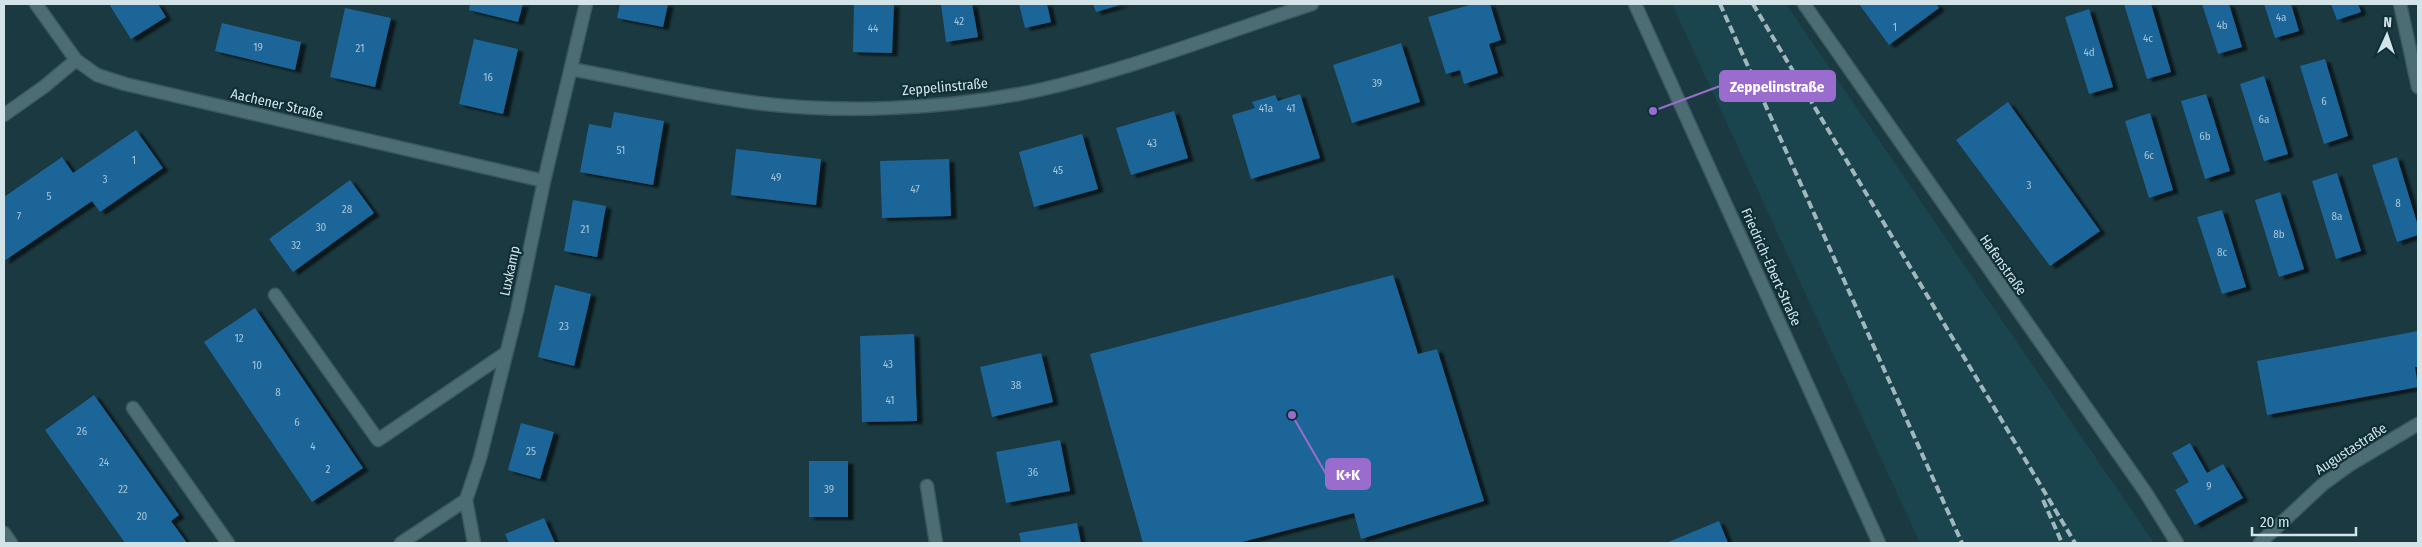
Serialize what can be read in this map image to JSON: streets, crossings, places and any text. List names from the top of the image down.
{
  "streets": {
    "street": [
      "Zeppelinstraße",
      "Aachener Straße",
      "Hafenstraße",
      "Friedrich-Ebert-Straße",
      "Luxkamp",
      "Augustastraße"
    ]
  },
  "crossings": [
    ["Zeppelinstraße", "Luxkamp"],
    ["Aachener Straße", "Luxkamp"]
  ],
  "places": ["Zeppelinstraße", "K+K"],
  "house_numbers": [
    "4a",
    "42",
    "4b",
    "1",
    "44",
    "4c",
    "19",
    "21",
    "4d",
    "16",
    "39",
    "6",
    "41a",
    "41",
    "6a",
    "6b",
    "43",
    "51",
    "6c",
    "1",
    "45",
    "49",
    "3",
    "3",
    "47",
    "5",
    "8",
    "28",
    "7",
    "8a",
    "30",
    "21",
    "8b",
    "32",
    "8c",
    "23",
    "12",
    "43",
    "10",
    "38",
    "8",
    "41",
    "6",
    "26",
    "4",
    "25",
    "24",
    "2",
    "36",
    "9",
    "22",
    "39",
    "20"
  ],
  "scale_bar": "20 m",
  "north": "top"
}
